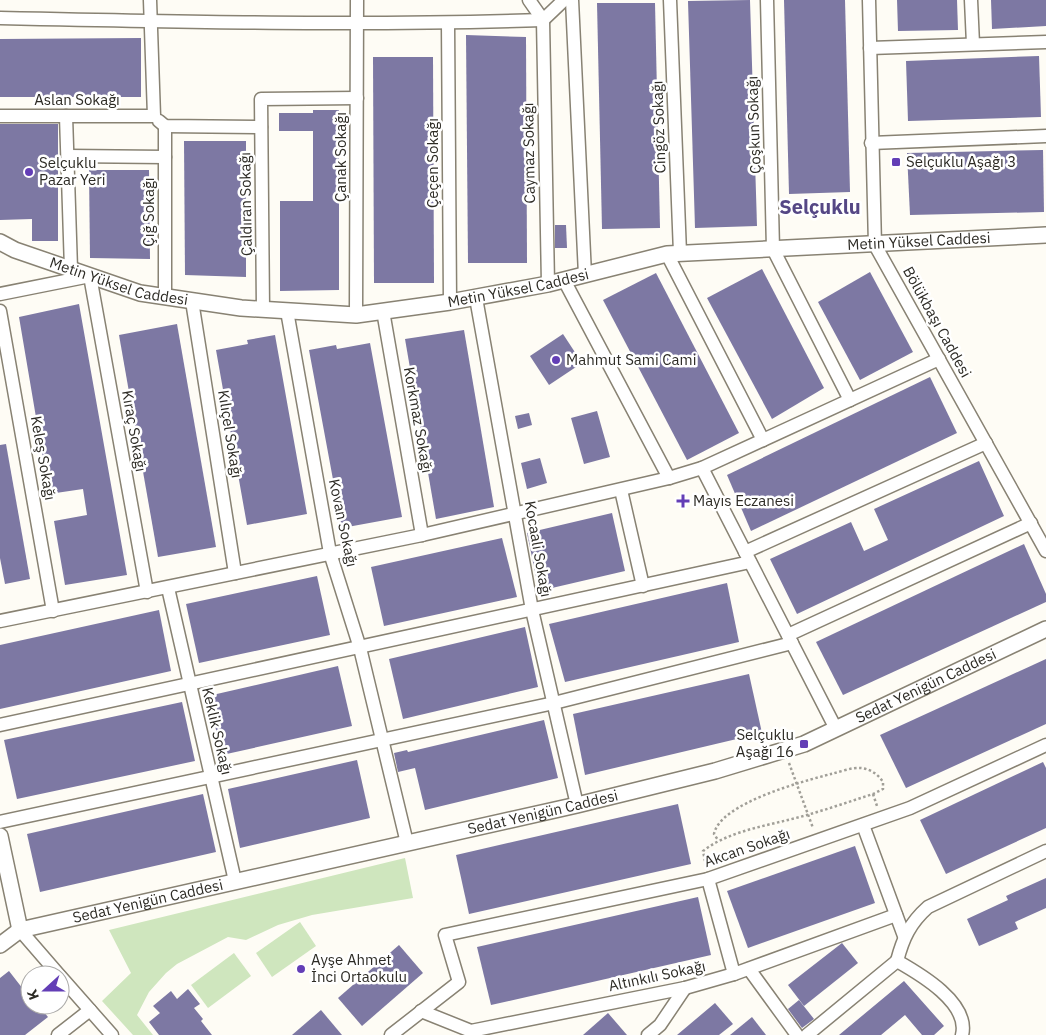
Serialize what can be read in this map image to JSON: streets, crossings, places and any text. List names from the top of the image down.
{
  "streets": {
    "street": [
      "Aslan Sokağı",
      "Çoşkun Sokağı",
      "Cingöz Sokağı",
      "Caymaz Sokağı",
      "Çanak Sokağı",
      "Çeçen Sokağı",
      "Çaldıran Sokağı",
      "Çığ Sokağı",
      "Metin Yüksel Caddesi",
      "Bölükbaşı Caddesi",
      "Korkmaz Sokağı",
      "Kıraç Sokağı",
      "Kılıçel Sokağı",
      "Keleş Sokağı",
      "Kovan Sokağı",
      "Kocaali Sokağı",
      "Sedat Yenigün Caddesi",
      "Keklik Sokağı",
      "Akcan Sokağı",
      "Altınkılı Sokağı"
    ]
  },
  "crossings": [
    ["Çoşkun Sokağı", "Metin Yüksel Caddesi"],
    ["Cingöz Sokağı", "Metin Yüksel Caddesi"],
    ["Caymaz Sokağı", "Metin Yüksel Caddesi"],
    ["Çanak Sokağı", "Çaldıran Sokağı"],
    ["Çanak Sokağı", "Metin Yüksel Caddesi"],
    ["Çeçen Sokağı", "Metin Yüksel Caddesi"],
    ["Çaldıran Sokağı", "Metin Yüksel Caddesi"],
    ["Çığ Sokağı", "Metin Yüksel Caddesi"],
    ["Metin Yüksel Caddesi", "Bölükbaşı Caddesi"],
    ["Metin Yüksel Caddesi", "Korkmaz Sokağı"],
    ["Metin Yüksel Caddesi", "Kıraç Sokağı"],
    ["Metin Yüksel Caddesi", "Kılıçel Sokağı"],
    ["Metin Yüksel Caddesi", "Kovan Sokağı"],
    ["Metin Yüksel Caddesi", "Kocaali Sokağı"],
    ["Kovan Sokağı", "Sedat Yenigün Caddesi"],
    ["Kocaali Sokağı", "Sedat Yenigün Caddesi"],
    ["Sedat Yenigün Caddesi", "Keklik Sokağı"],
    ["Akcan Sokağı", "Altınkılı Sokağı"]
  ],
  "districts": ["Selçuklu"],
  "places": {
    "transit": ["Selçuklu Aşağı 3", "Selçuklu Aşağı 16"],
    "other": ["Selçuklu Pazar Yeri", "Mahmut Sami Cami", "Ayşe Ahmet İnci Ortaokulu"],
    "health": ["Mayıs Eczanesi"]
  },
  "north": "left"
}
